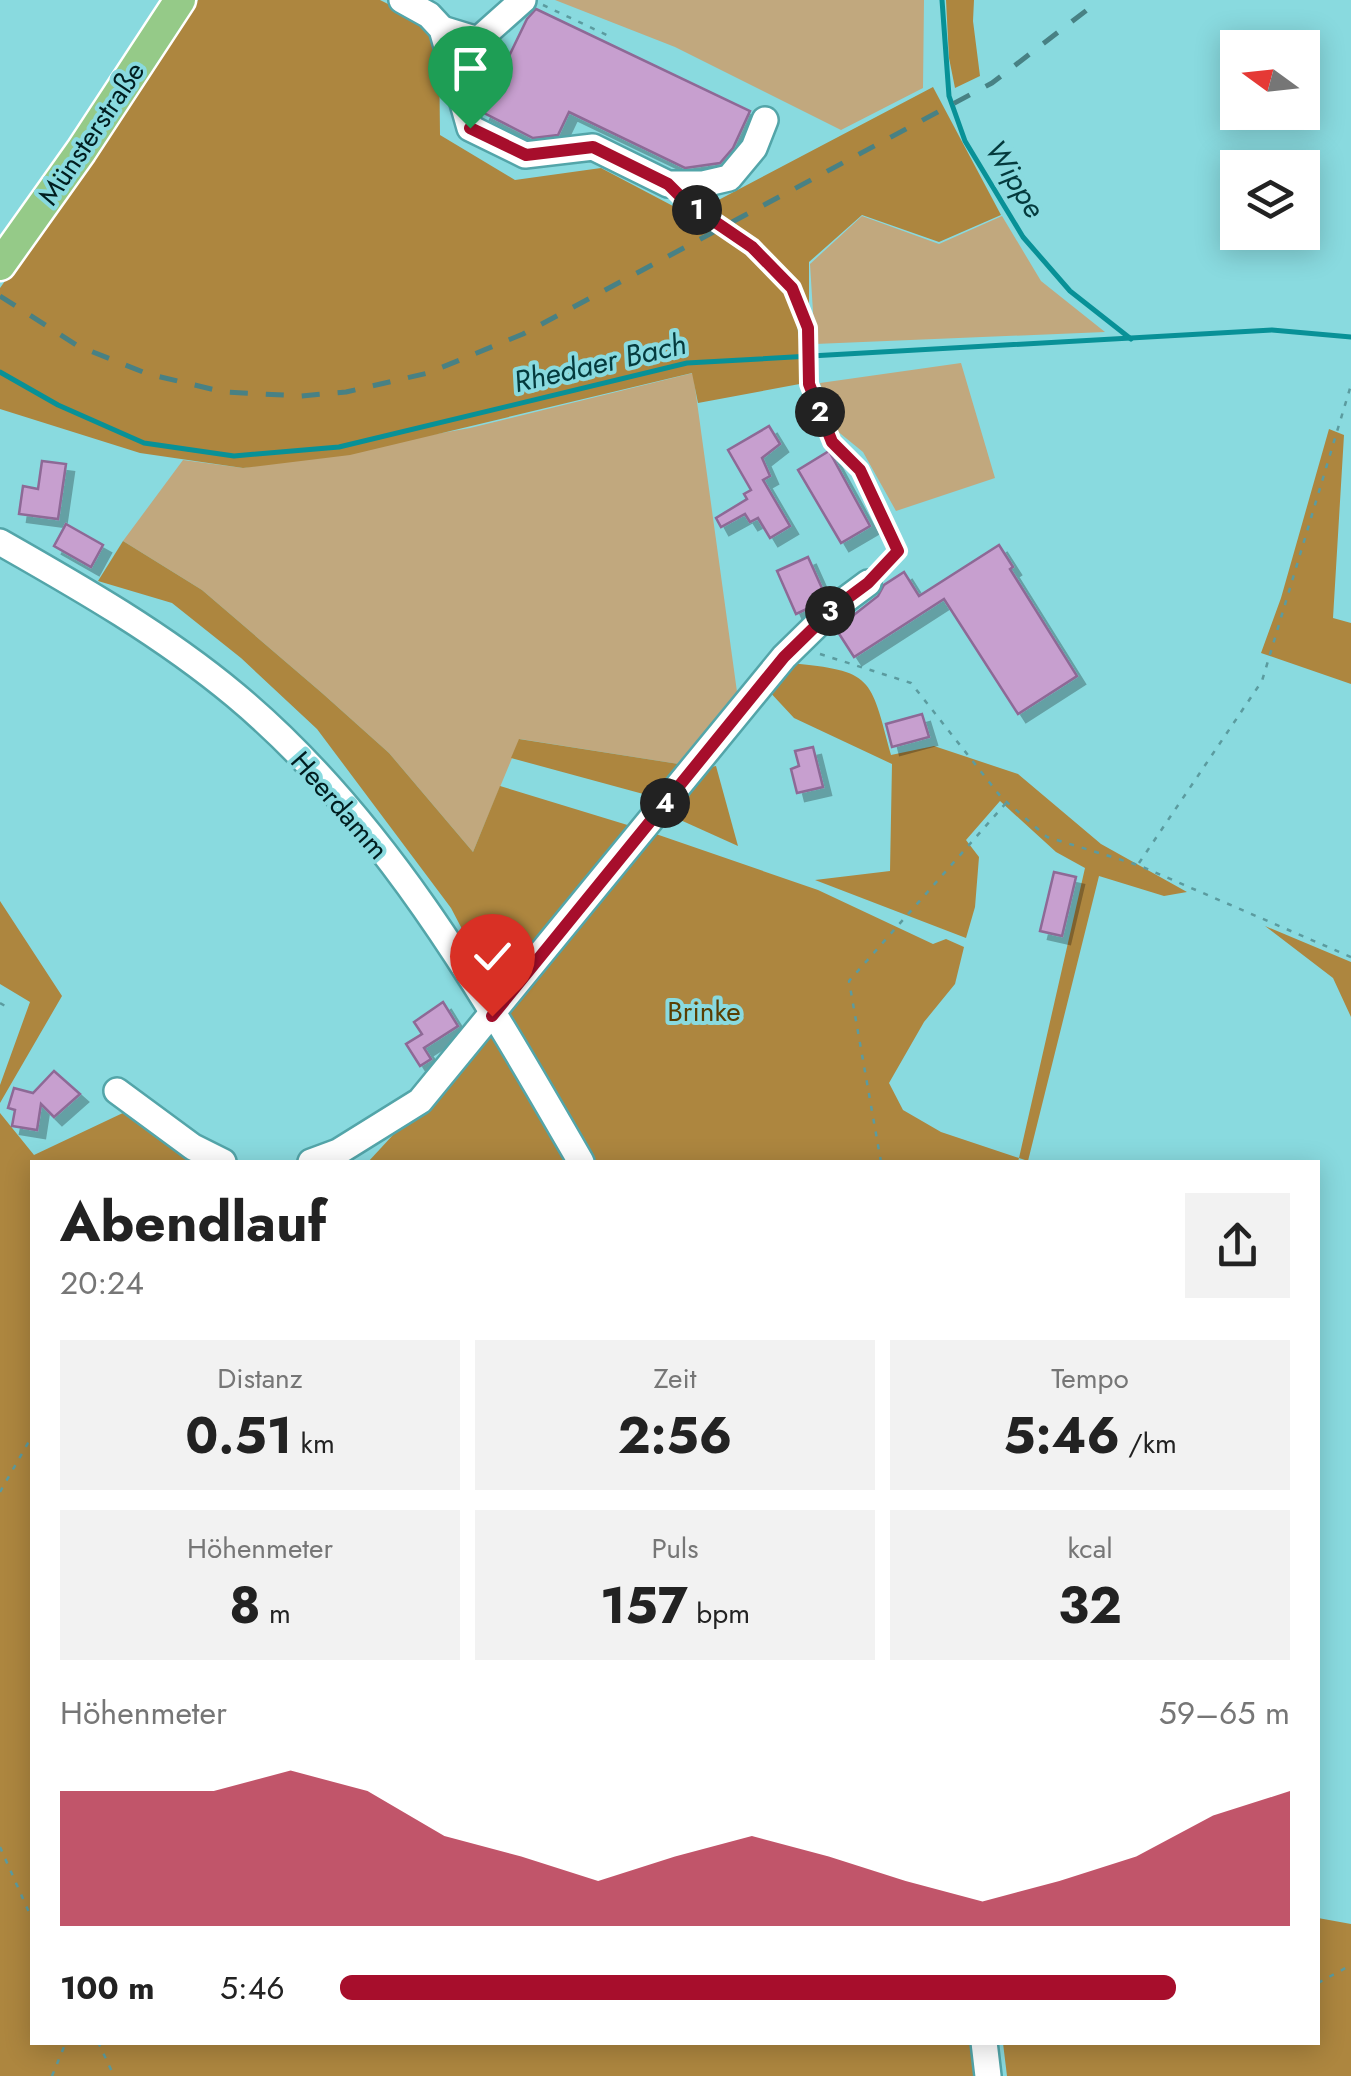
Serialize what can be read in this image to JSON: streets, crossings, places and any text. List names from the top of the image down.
{
  "streets": {
    "main road": ["Münsterstraße"],
    "street": ["Heerdamm"]
  },
  "water": ["Wippe", "Rhedaer Bach"],
  "parks": ["Brinke"],
  "north": "left",
  "page": {
    "pins": [
      "1",
      "2",
      "3",
      "4"
    ],
    "heading": ["Abendlauf", "20:24"],
    "stats": [
      ["Distanz", "0.51 km"],
      ["Zeit", "2:56"],
      ["Tempo", "5:46 /km"],
      ["Höhenmeter", "8 m"],
      ["Puls", "157 bpm"],
      ["kcal", "32"]
    ],
    "chart": ["Höhenmeter", "59–65 m"],
    "list": [
      {
        "name": "100 m",
        "note": "5:46"
      }
    ]
  }
}
